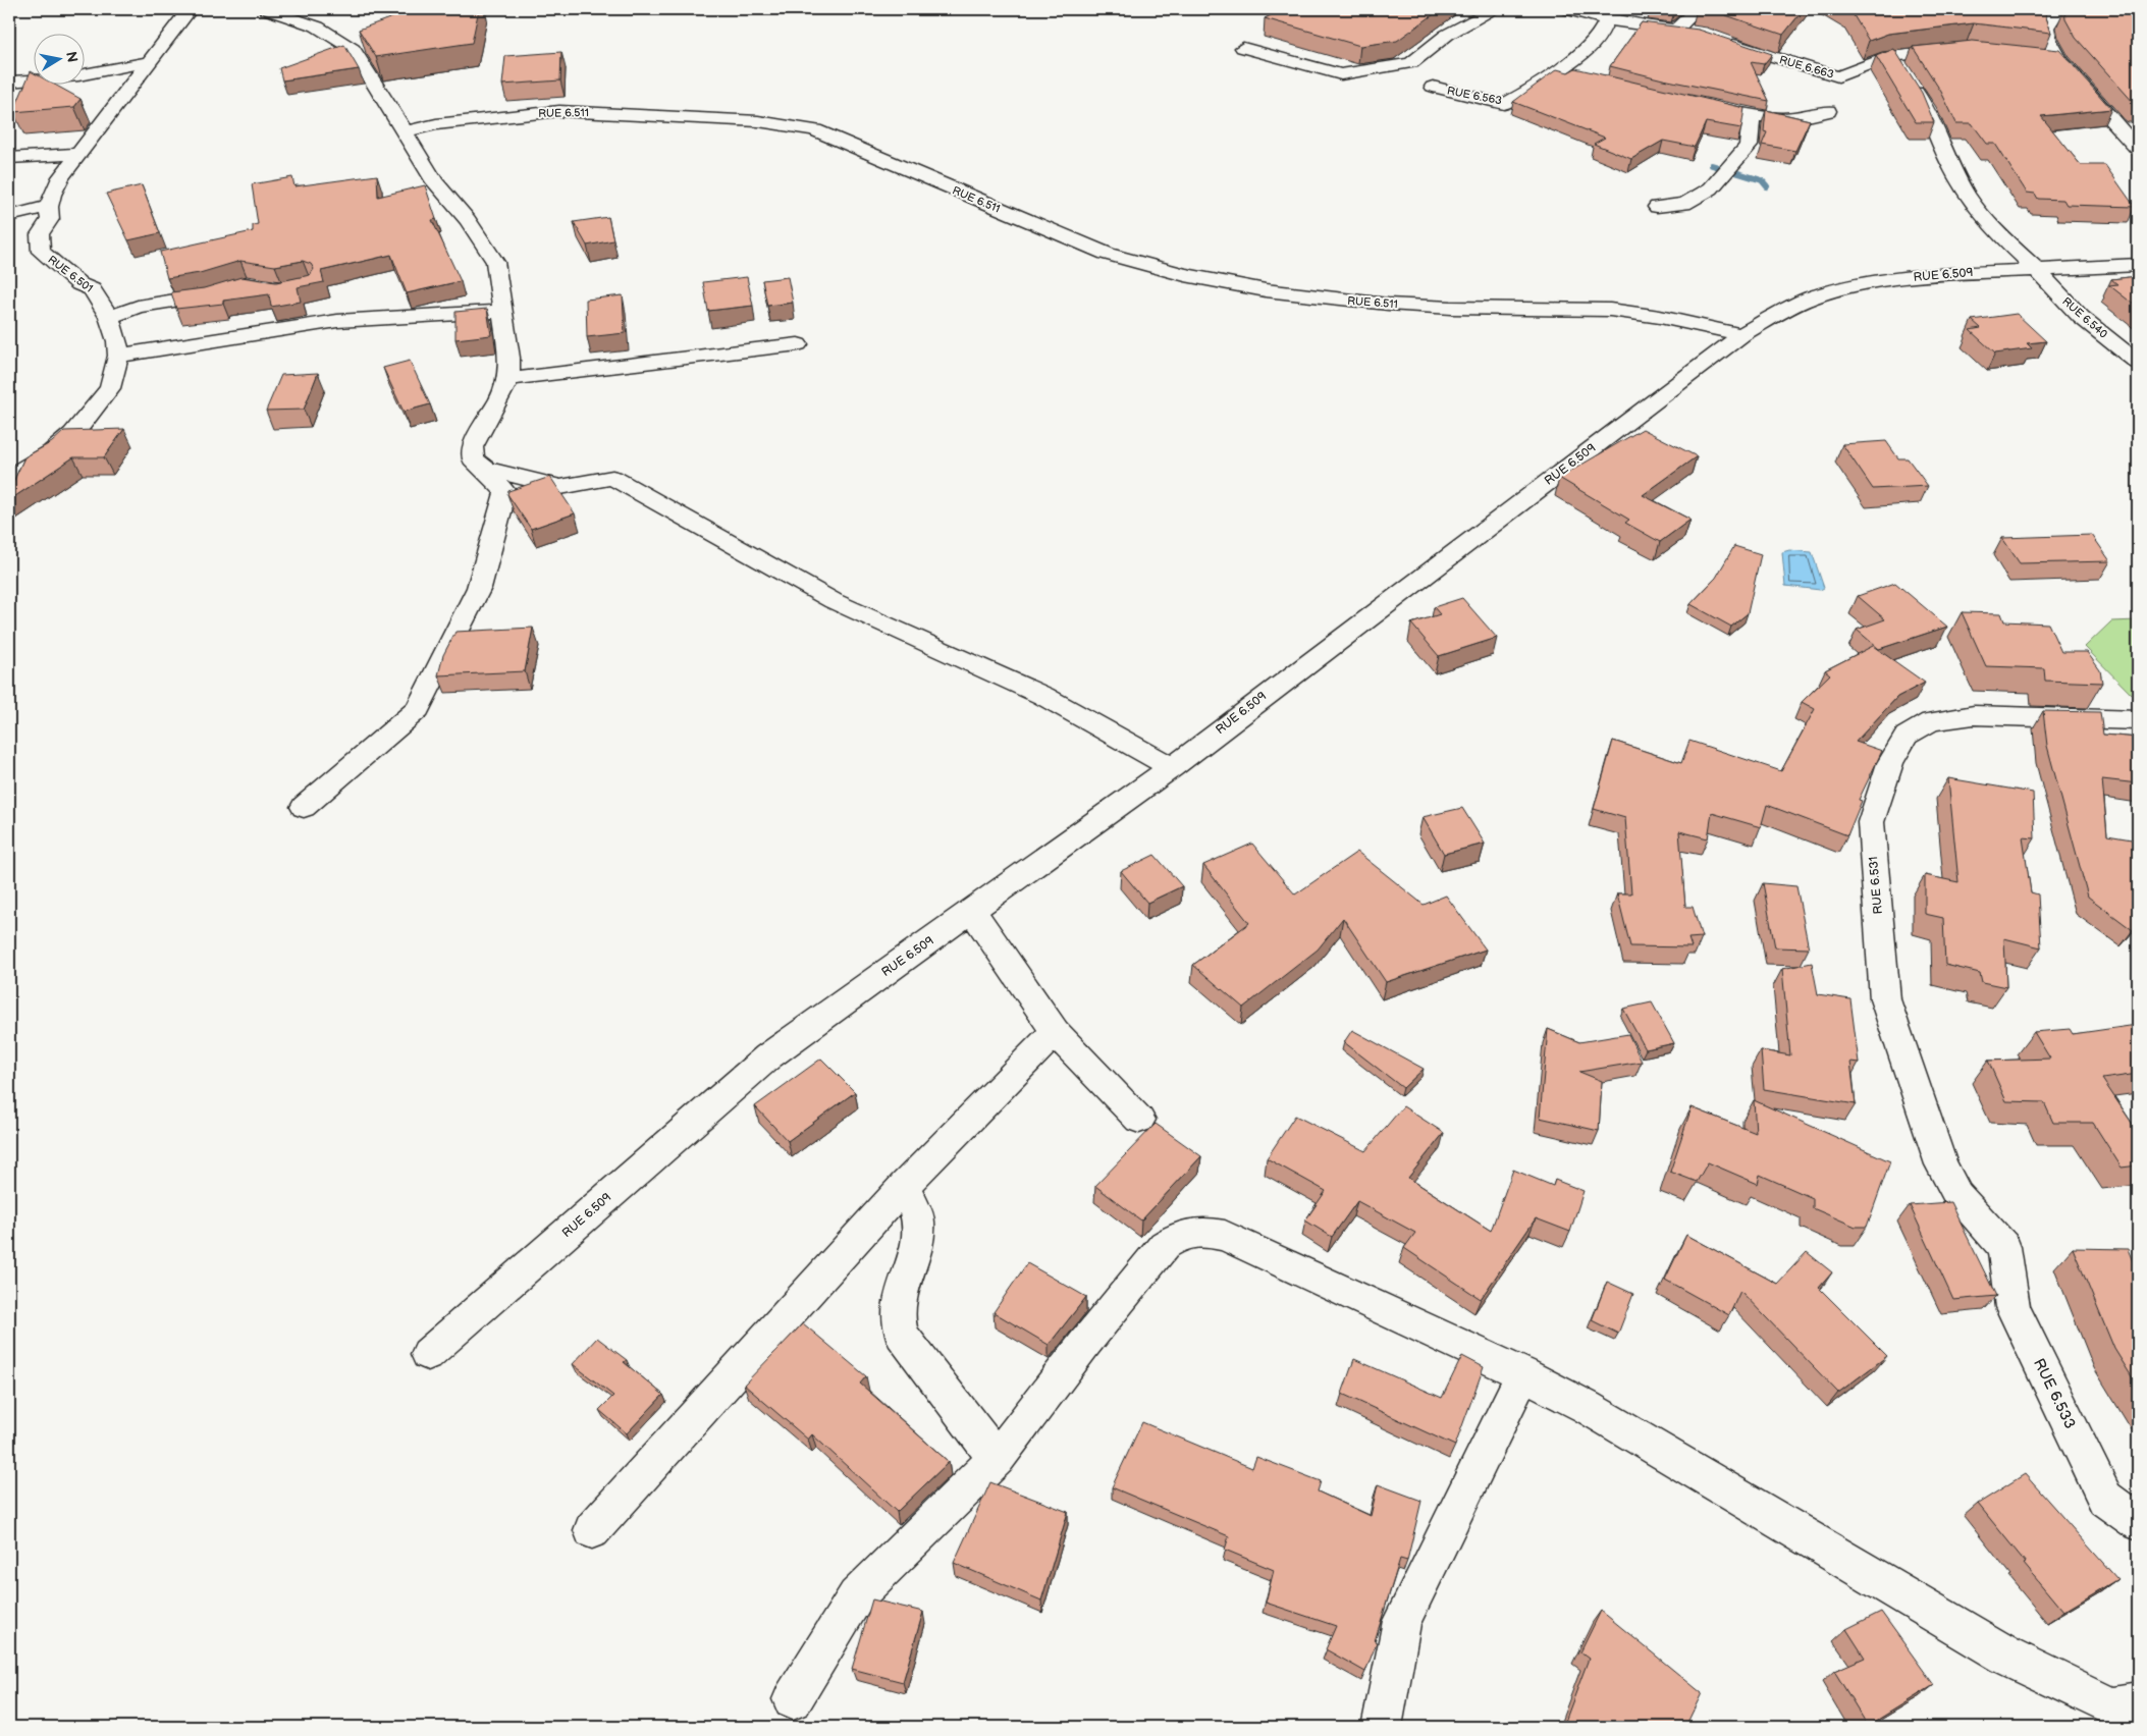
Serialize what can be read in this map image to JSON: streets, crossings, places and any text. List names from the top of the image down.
{
  "streets": {
    "street": [
      "RUE 6.663",
      "RUE 6.563",
      "RUE 6.511",
      "RUE 6.501",
      "RUE 6.509",
      "RUE 6.540",
      "RUE 6.531",
      "RUE 6.533"
    ]
  },
  "crossings": [
    ["RUE 6.663", "RUE 6.540"],
    ["RUE 6.511", "RUE 6.509"],
    ["RUE 6.509", "RUE 6.540"],
    ["RUE 6.531", "RUE 6.533"]
  ],
  "north": "right"
}
